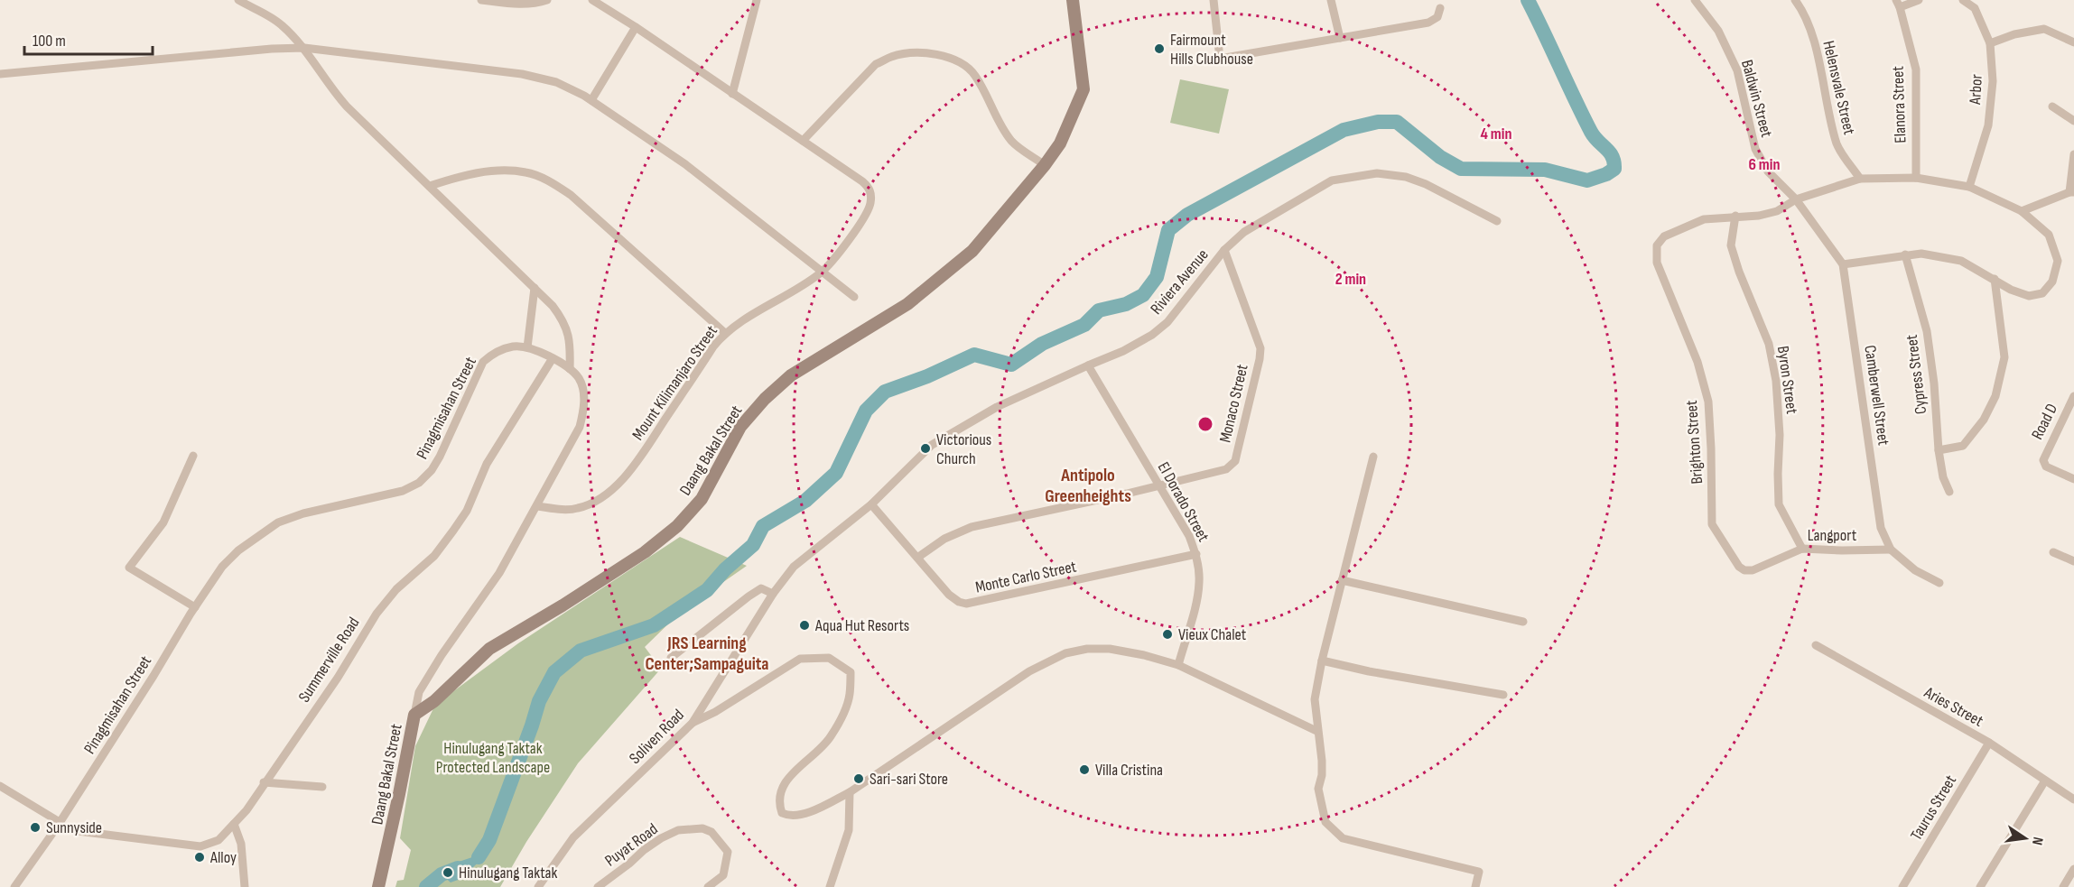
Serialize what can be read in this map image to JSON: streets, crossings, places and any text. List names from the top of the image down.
{
  "streets": {
    "street": [
      "Helensvale Street",
      "Arbor",
      "Baldwin Street",
      "Elanora Street",
      "Riviera Avenue",
      "Cypress Street",
      "Byron Street",
      "Mount Kilimanjaro Street",
      "Camberwell Street",
      "Monaco Street",
      "Pinagmisahan Street",
      "Road D",
      "Brighton Street",
      "Daang Bakal Street",
      "El Dorado Street",
      "Langport",
      "Monte Carlo Street",
      "Summerville Road",
      "Aries Street",
      "Soliven Road",
      "Taurus Street",
      "Puyat Road"
    ]
  },
  "crossings": [
    ["Baldwin Street", "Camberwell Street"],
    ["Riviera Avenue", "Monaco Street"],
    ["Riviera Avenue", "El Dorado Street"],
    ["Riviera Avenue", "Monte Carlo Street"],
    ["Riviera Avenue", "Soliven Road"],
    ["Byron Street", "Brighton Street"],
    ["Byron Street", "Langport"],
    ["Camberwell Street", "Langport"],
    ["Monaco Street", "El Dorado Street"],
    ["Monaco Street", "Monte Carlo Street"],
    ["Pinagmisahan Street", "Summerville Road"],
    ["Brighton Street", "Langport"],
    ["El Dorado Street", "Monte Carlo Street"],
    ["Monte Carlo Street", "Soliven Road"],
    ["Aries Street", "Taurus Street"]
  ],
  "districts": ["Antipolo Greenheights", "JRS Learning Center;Sampaguita"],
  "parks": ["Hinulugang Taktak Protected Landscape"],
  "places": [
    "Fairmount Hills Clubhouse",
    "Victorious Church",
    "Aqua Hut Resorts",
    "Vieux Chalet",
    "Villa Cristina",
    "Sari-sari Store",
    "Sunnyside",
    "Alloy",
    "Hinulugang Taktak"
  ],
  "scale_bar": "100 m",
  "north": "right",
  "rings": ["4 min", "6 min", "2 min"]
}
